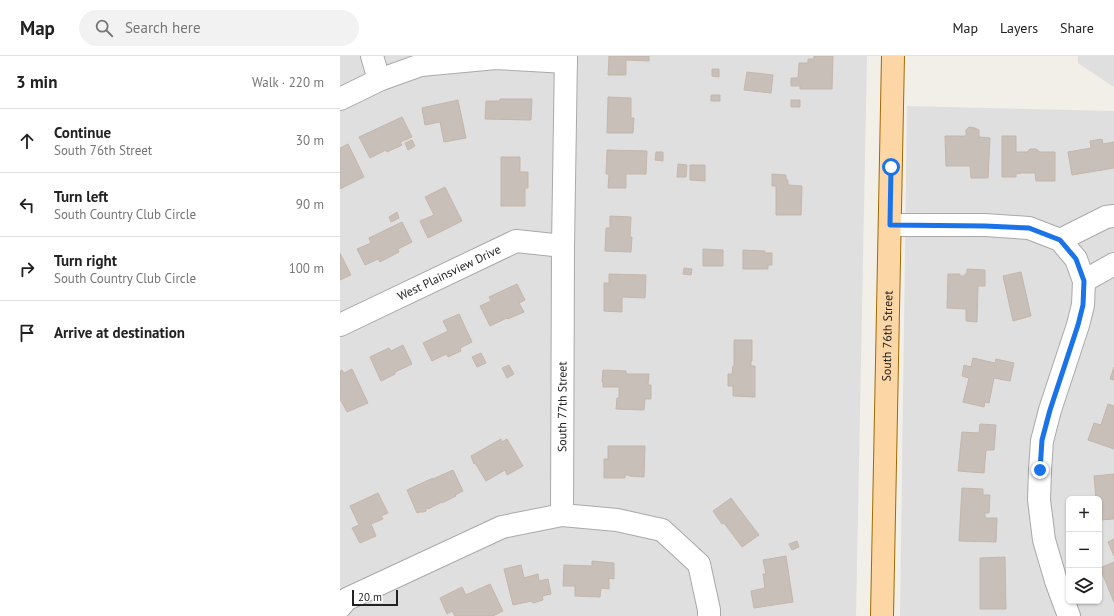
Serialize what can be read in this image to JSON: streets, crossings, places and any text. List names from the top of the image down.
{
  "streets": {
    "main road": ["South 76th Street"],
    "street": ["West Plainsview Drive", "South 77th Street"]
  },
  "crossings": [
    ["West Plainsview Drive", "South 77th Street"]
  ],
  "scale_bar": "20 m",
  "page": {
    "header": "Map",
    "search": "Search here",
    "nav": ["Map", "Layers", "Share"],
    "heading": ["3 min", "Walk · 220 m"],
    "list": [
      ["Continue", "South 76th Street", "30 m"],
      ["Turn left", "South Country Club Circle", "90 m"],
      ["Turn right", "South Country Club Circle", "100 m"],
      "Arrive at destination"
    ],
    "map_buttons": ["+", "−"],
    "scale": "20 m"
  }
}
